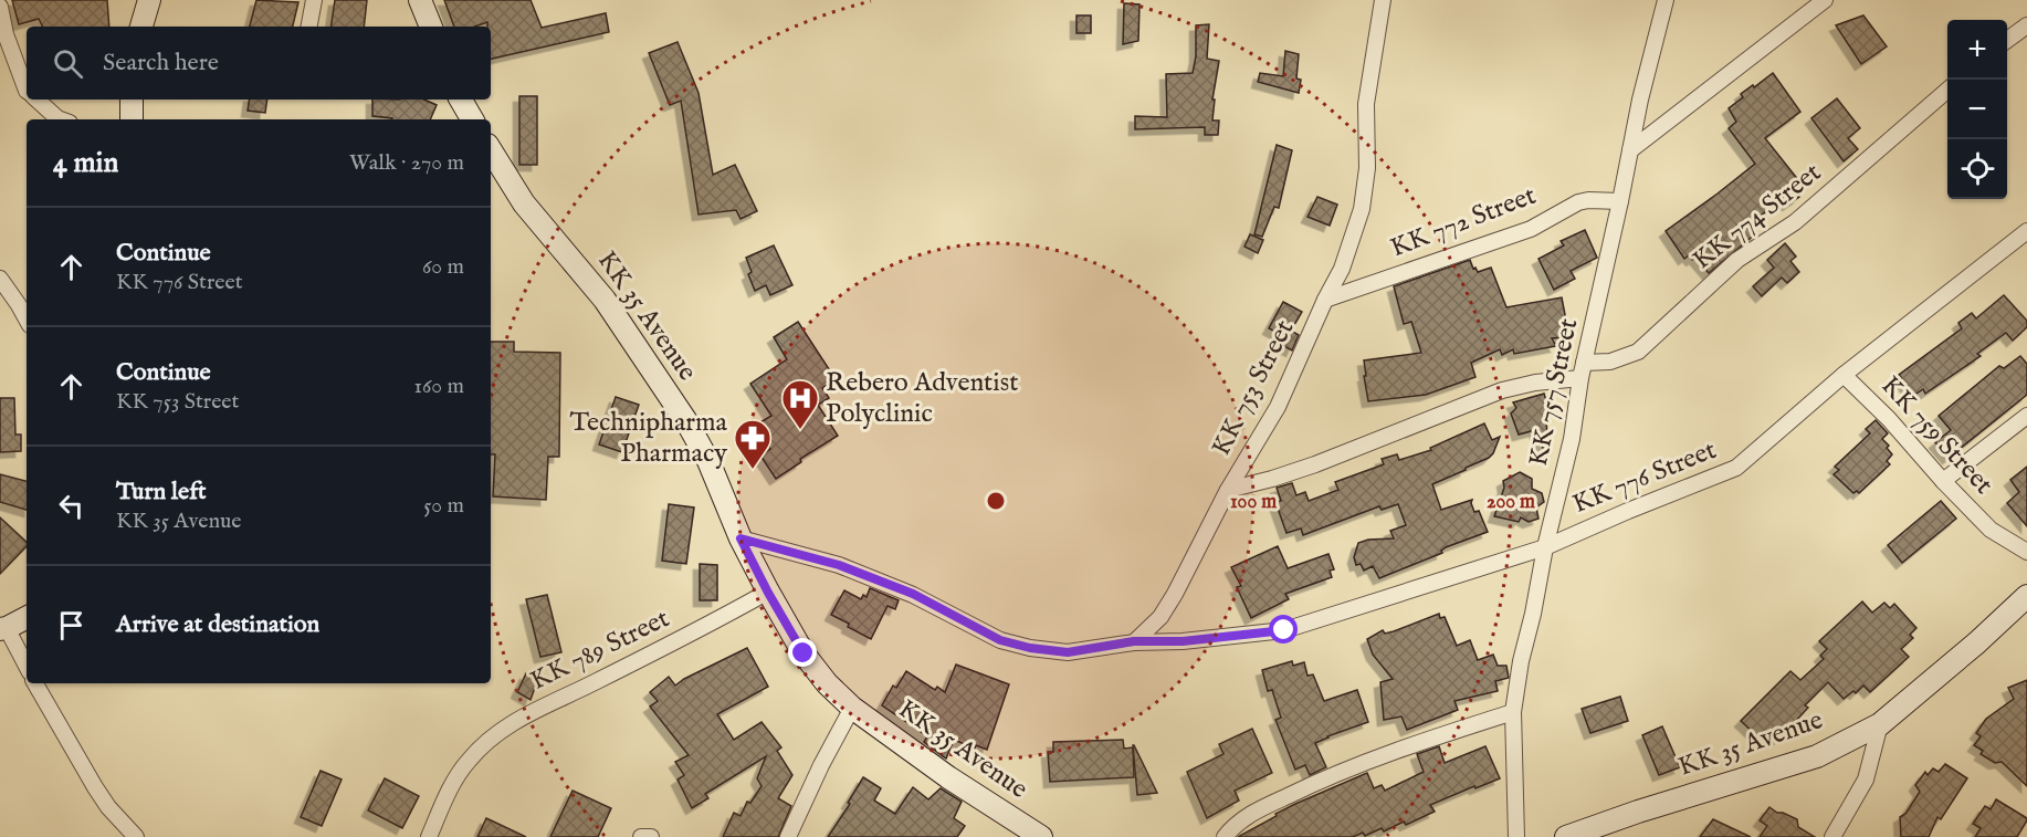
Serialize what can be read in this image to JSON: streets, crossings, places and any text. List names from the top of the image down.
{
  "streets": {
    "main road": ["KK 35 Avenue"],
    "street": [
      "KK 774 Street",
      "KK 772 Street",
      "KK 753 Street",
      "KK 757 Street",
      "KK 759 Street",
      "KK 776 Street",
      "KK 789 Street"
    ]
  },
  "crossings": [
    ["KK 774 Street", "KK 757 Street"],
    ["KK 772 Street", "KK 753 Street"],
    ["KK 772 Street", "KK 757 Street"],
    ["KK 35 Avenue", "KK 789 Street"],
    ["KK 753 Street", "KK 776 Street"],
    ["KK 757 Street", "KK 776 Street"],
    ["KK 759 Street", "KK 776 Street"]
  ],
  "places": {
    "hospital": ["Rebero Adventist Polyclinic"],
    "pharmacy": ["Technipharma Pharmacy"]
  },
  "page": {
    "map_buttons": ["+", "−"],
    "search": "Search here",
    "heading": ["4 min", "Walk · 270 m"],
    "list": [
      ["Continue", "KK 776 Street", "60 m"],
      ["Continue", "KK 753 Street", "160 m"],
      ["Turn left", "KK 35 Avenue", "50 m"],
      "Arrive at destination"
    ]
  },
  "rings": ["100 m", "200 m"]
}
